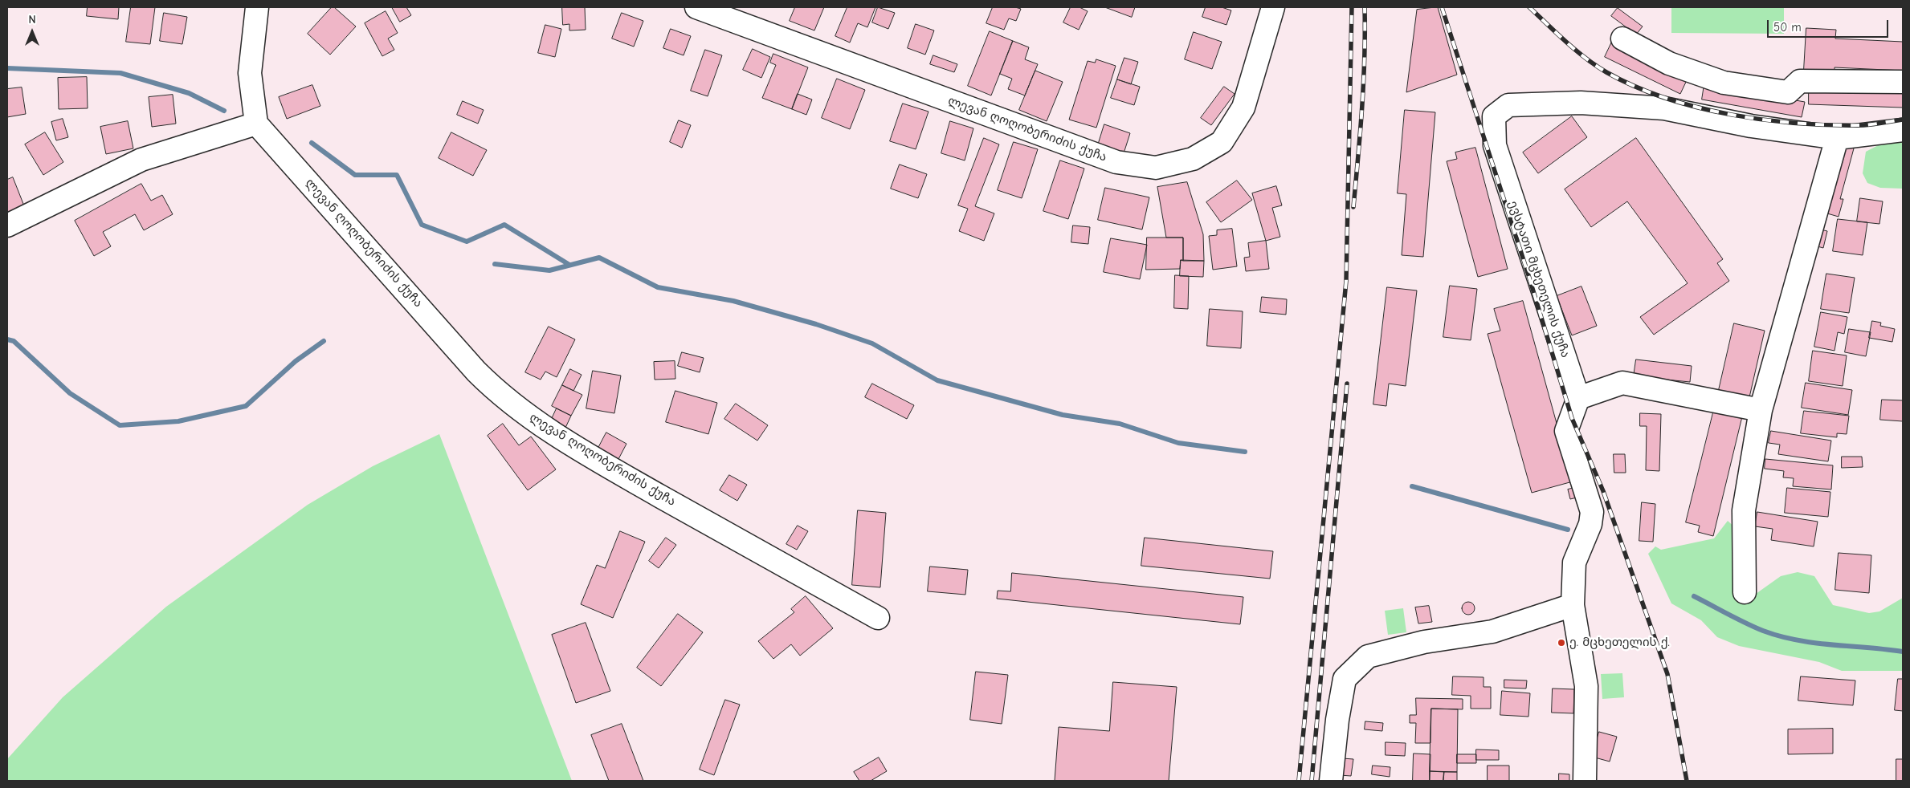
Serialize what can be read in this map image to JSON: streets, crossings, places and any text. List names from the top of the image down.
{
  "streets": {
    "street": ["ლევან ღოღობერიძის ქუჩა", "ევსტათი მცხეთელის ქუჩა"]
  },
  "places": ["ე. მცხეთელის ქ."],
  "scale_bar": "50 m",
  "north": "top"
}
